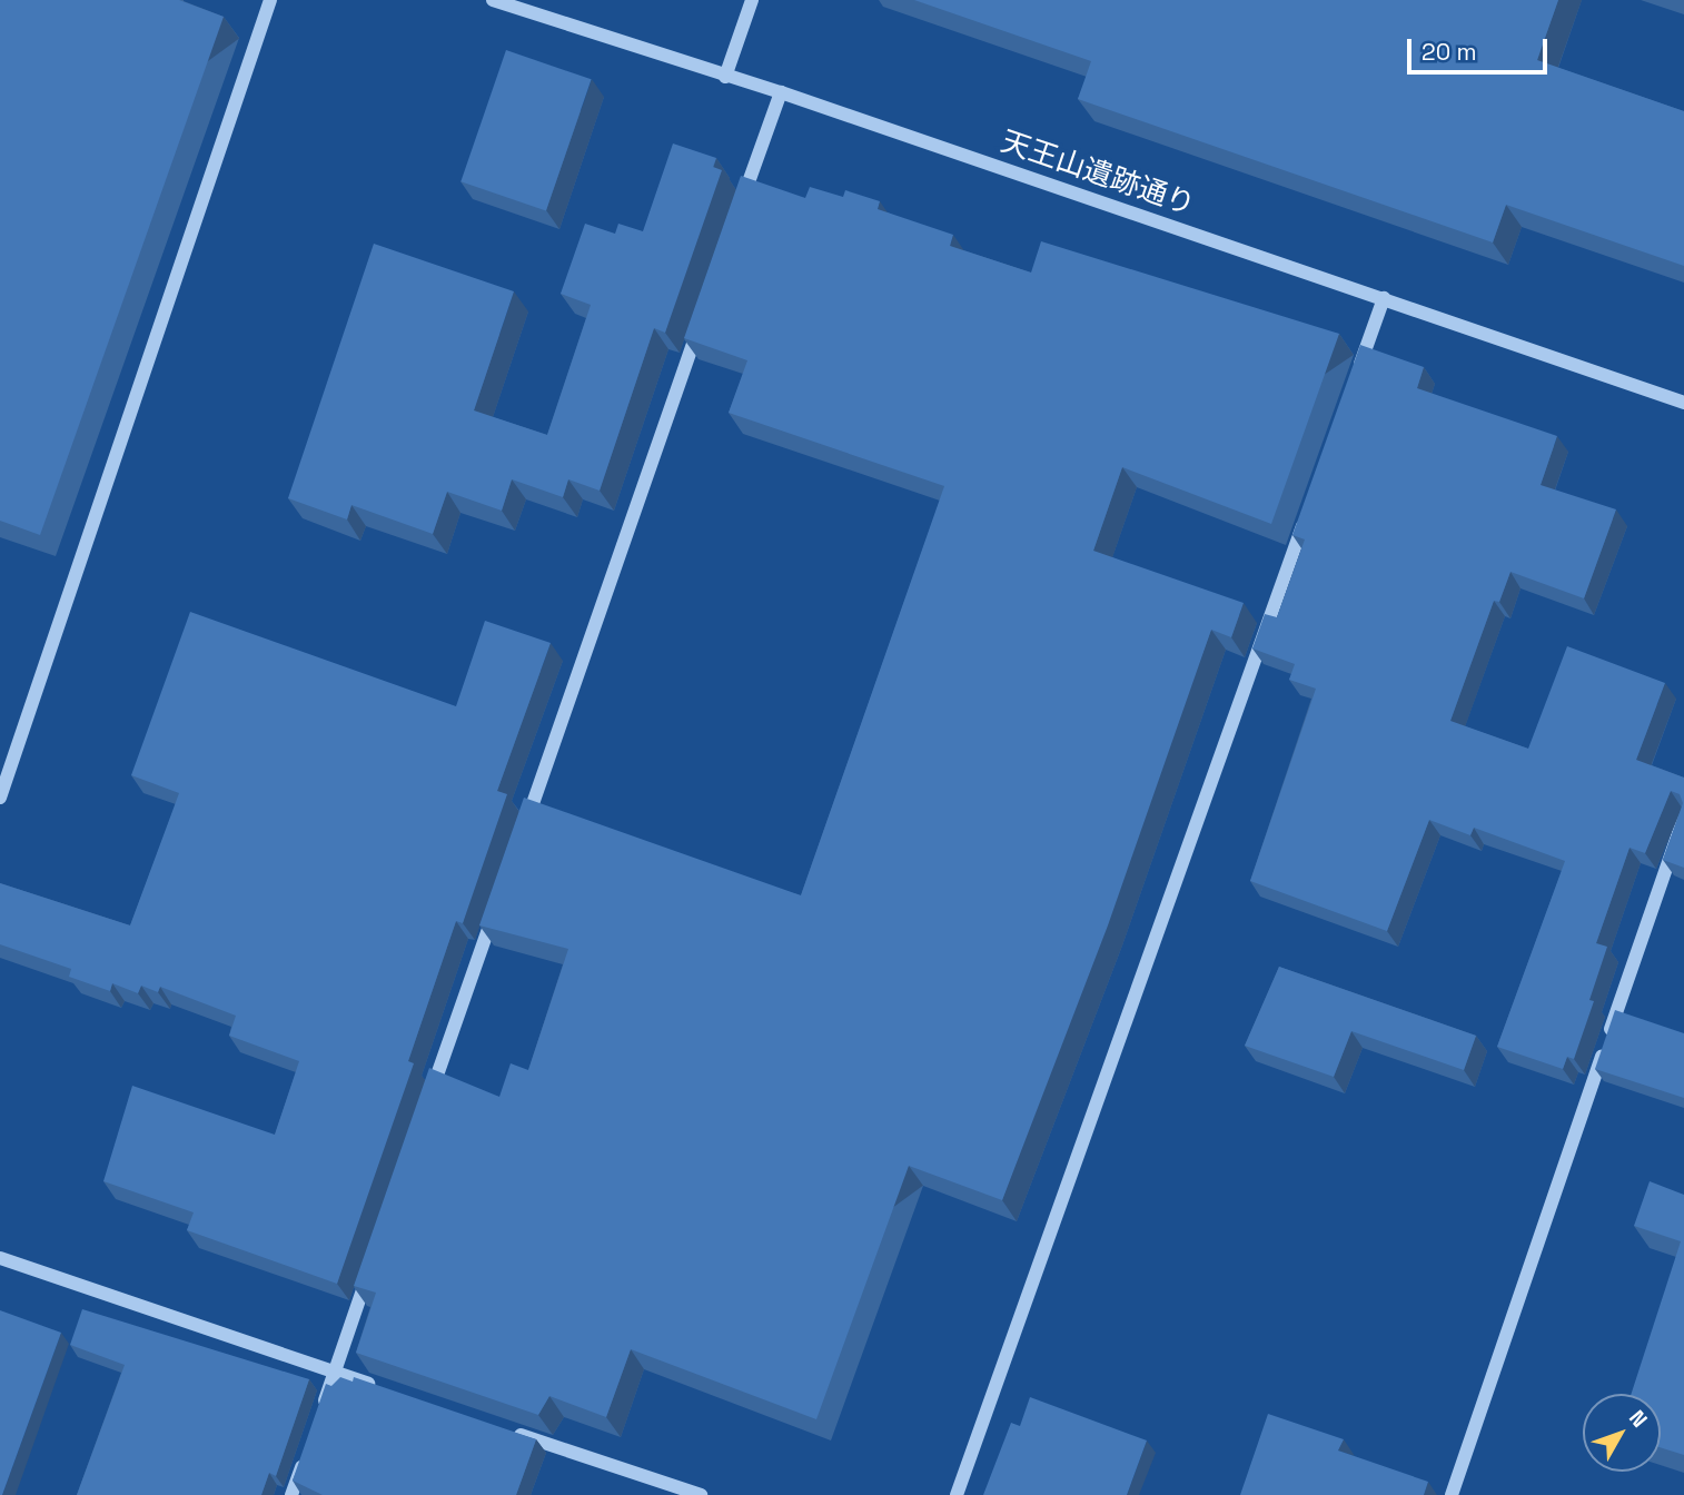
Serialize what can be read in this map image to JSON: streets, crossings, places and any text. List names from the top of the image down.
{
  "streets": {
    "street": ["天王山遺跡通り"]
  },
  "scale_bar": "20 m",
  "north": "top right"
}
